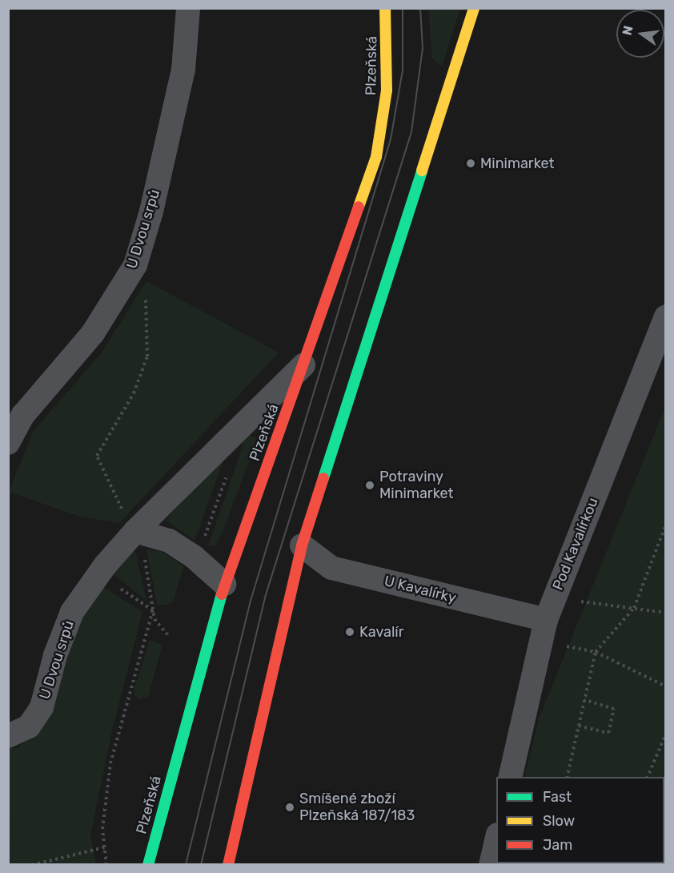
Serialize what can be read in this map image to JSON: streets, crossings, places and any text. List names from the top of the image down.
{
  "streets": {
    "main road": ["Plzeňská"],
    "street": ["U Dvou srpů", "Pod Kavalírkou", "U Kavalírky"]
  },
  "crossings": [
    ["Plzeňská", "U Dvou srpů"],
    ["Pod Kavalírkou", "U Kavalírky"]
  ],
  "places": [
    "Minimarket",
    "Potraviny Minimarket",
    "Kavalír",
    "Smíšené zboží Plzeňská 187/183"
  ],
  "legend": ["Fast", "Slow", "Jam"],
  "north": "left"
}
